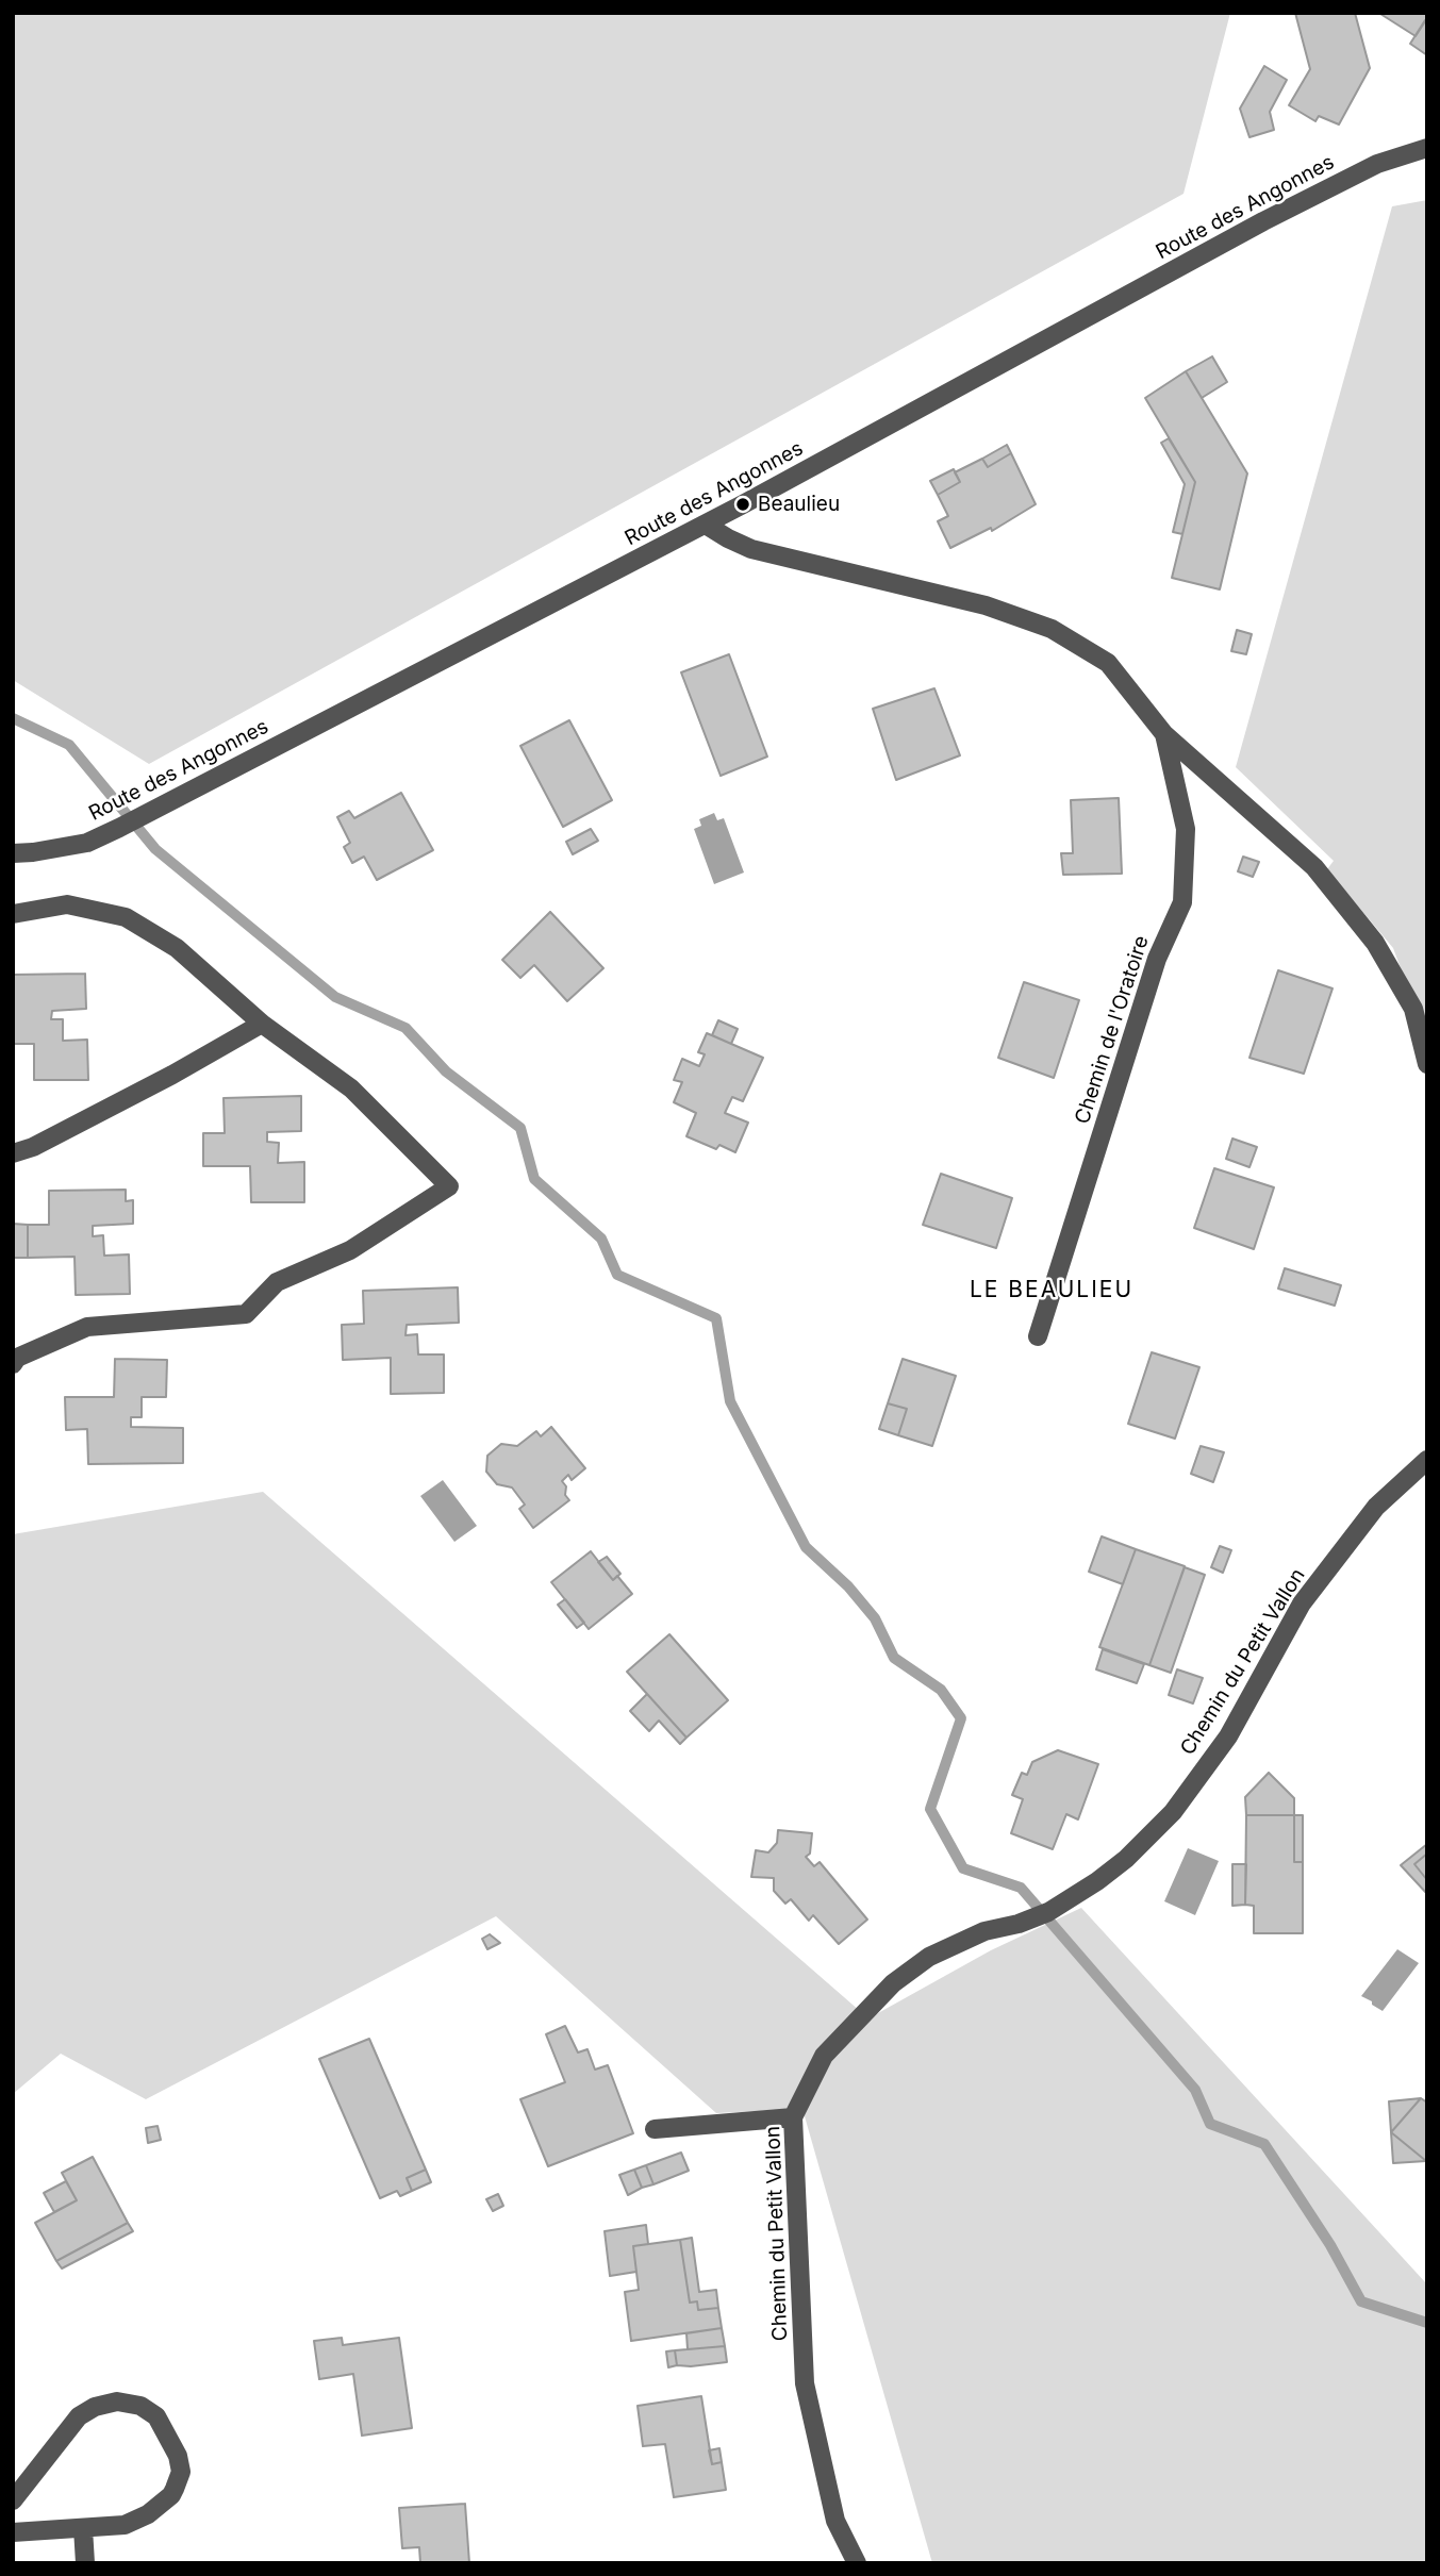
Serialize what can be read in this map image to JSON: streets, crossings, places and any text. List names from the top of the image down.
{
  "streets": {
    "street": ["Route des Angonnes", "Chemin de l'Oratoire", "Chemin du Petit Vallon"]
  },
  "crossings": [
    ["Route des Angonnes", "Chemin de l'Oratoire"]
  ],
  "districts": ["LE BEAULIEU"],
  "places": ["Beaulieu"]
}
